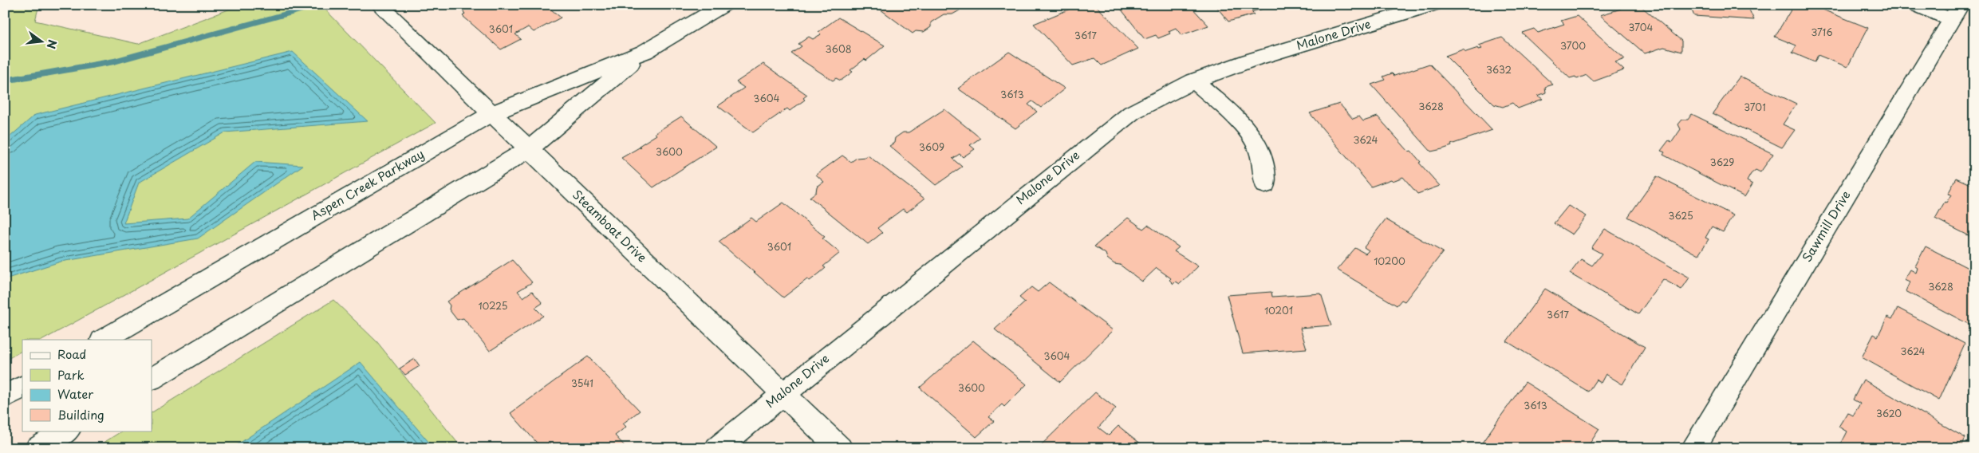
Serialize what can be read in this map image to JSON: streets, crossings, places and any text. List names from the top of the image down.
{
  "streets": {
    "street": [
      "Malone Drive",
      "Aspen Creek Parkway",
      "Steamboat Drive",
      "Sawmill Drive"
    ]
  },
  "crossings": [
    ["Malone Drive", "Steamboat Drive"],
    ["Aspen Creek Parkway", "Steamboat Drive"]
  ],
  "house_numbers": [
    "3704",
    "3601",
    "3716",
    "3617",
    "3700",
    "3608",
    "3632",
    "3613",
    "3604",
    "3628",
    "3701",
    "3624",
    "3609",
    "3600",
    "3629",
    "3625",
    "3601",
    "10200",
    "3628",
    "10225",
    "10201",
    "3617",
    "3624",
    "3604",
    "3541",
    "3600",
    "3613",
    "3620"
  ],
  "legend": [
    "Road",
    "Park",
    "Water",
    "Building"
  ],
  "north": "right"
}
